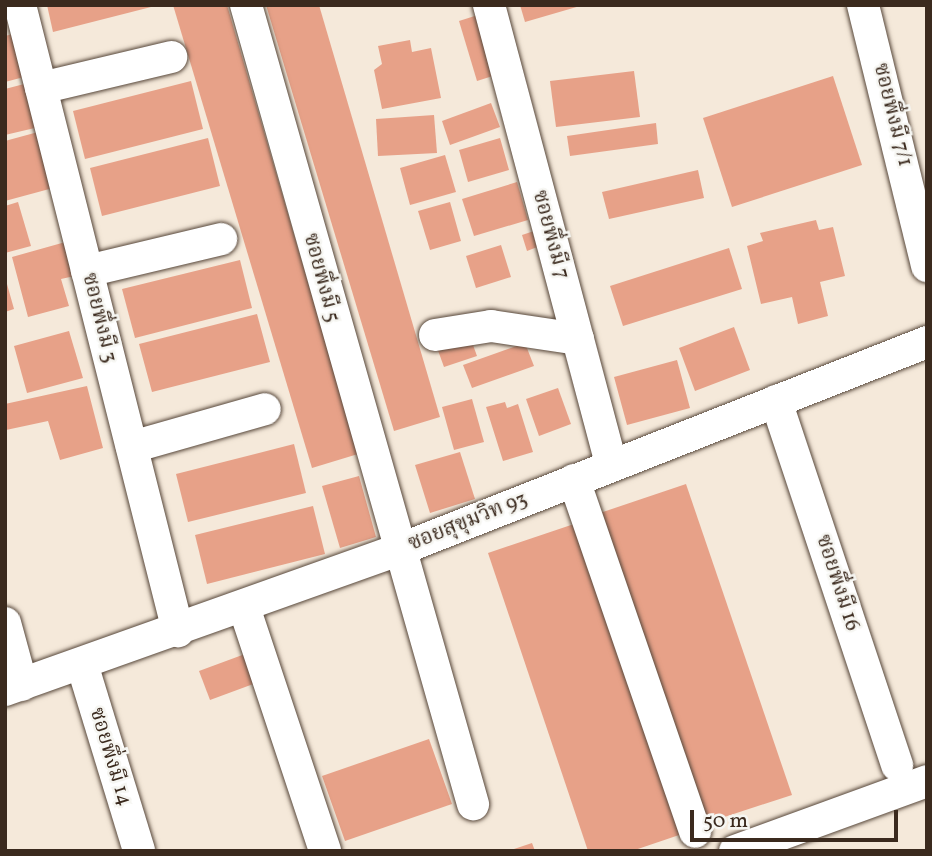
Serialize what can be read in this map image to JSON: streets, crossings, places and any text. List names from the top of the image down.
{
  "streets": {
    "street": [
      "ซอยพึ่งมี 7/1",
      "ซอยพึ่งมี 7",
      "ซอยพึ่งมี 5",
      "ซอยพึ่งมี 3",
      "ซอยสุขุมวิท 93",
      "ซอยพึ่งมี 16",
      "ซอยพึ่งมี 14"
    ]
  },
  "crossings": [
    ["ซอยพึ่งมี 7", "ซอยสุขุมวิท 93"],
    ["ซอยพึ่งมี 5", "ซอยสุขุมวิท 93"],
    ["ซอยพึ่งมี 3", "ซอยสุขุมวิท 93"],
    ["ซอยสุขุมวิท 93", "ซอยพึ่งมี 16"],
    ["ซอยสุขุมวิท 93", "ซอยพึ่งมี 14"]
  ],
  "scale_bar": "50 m"
}
